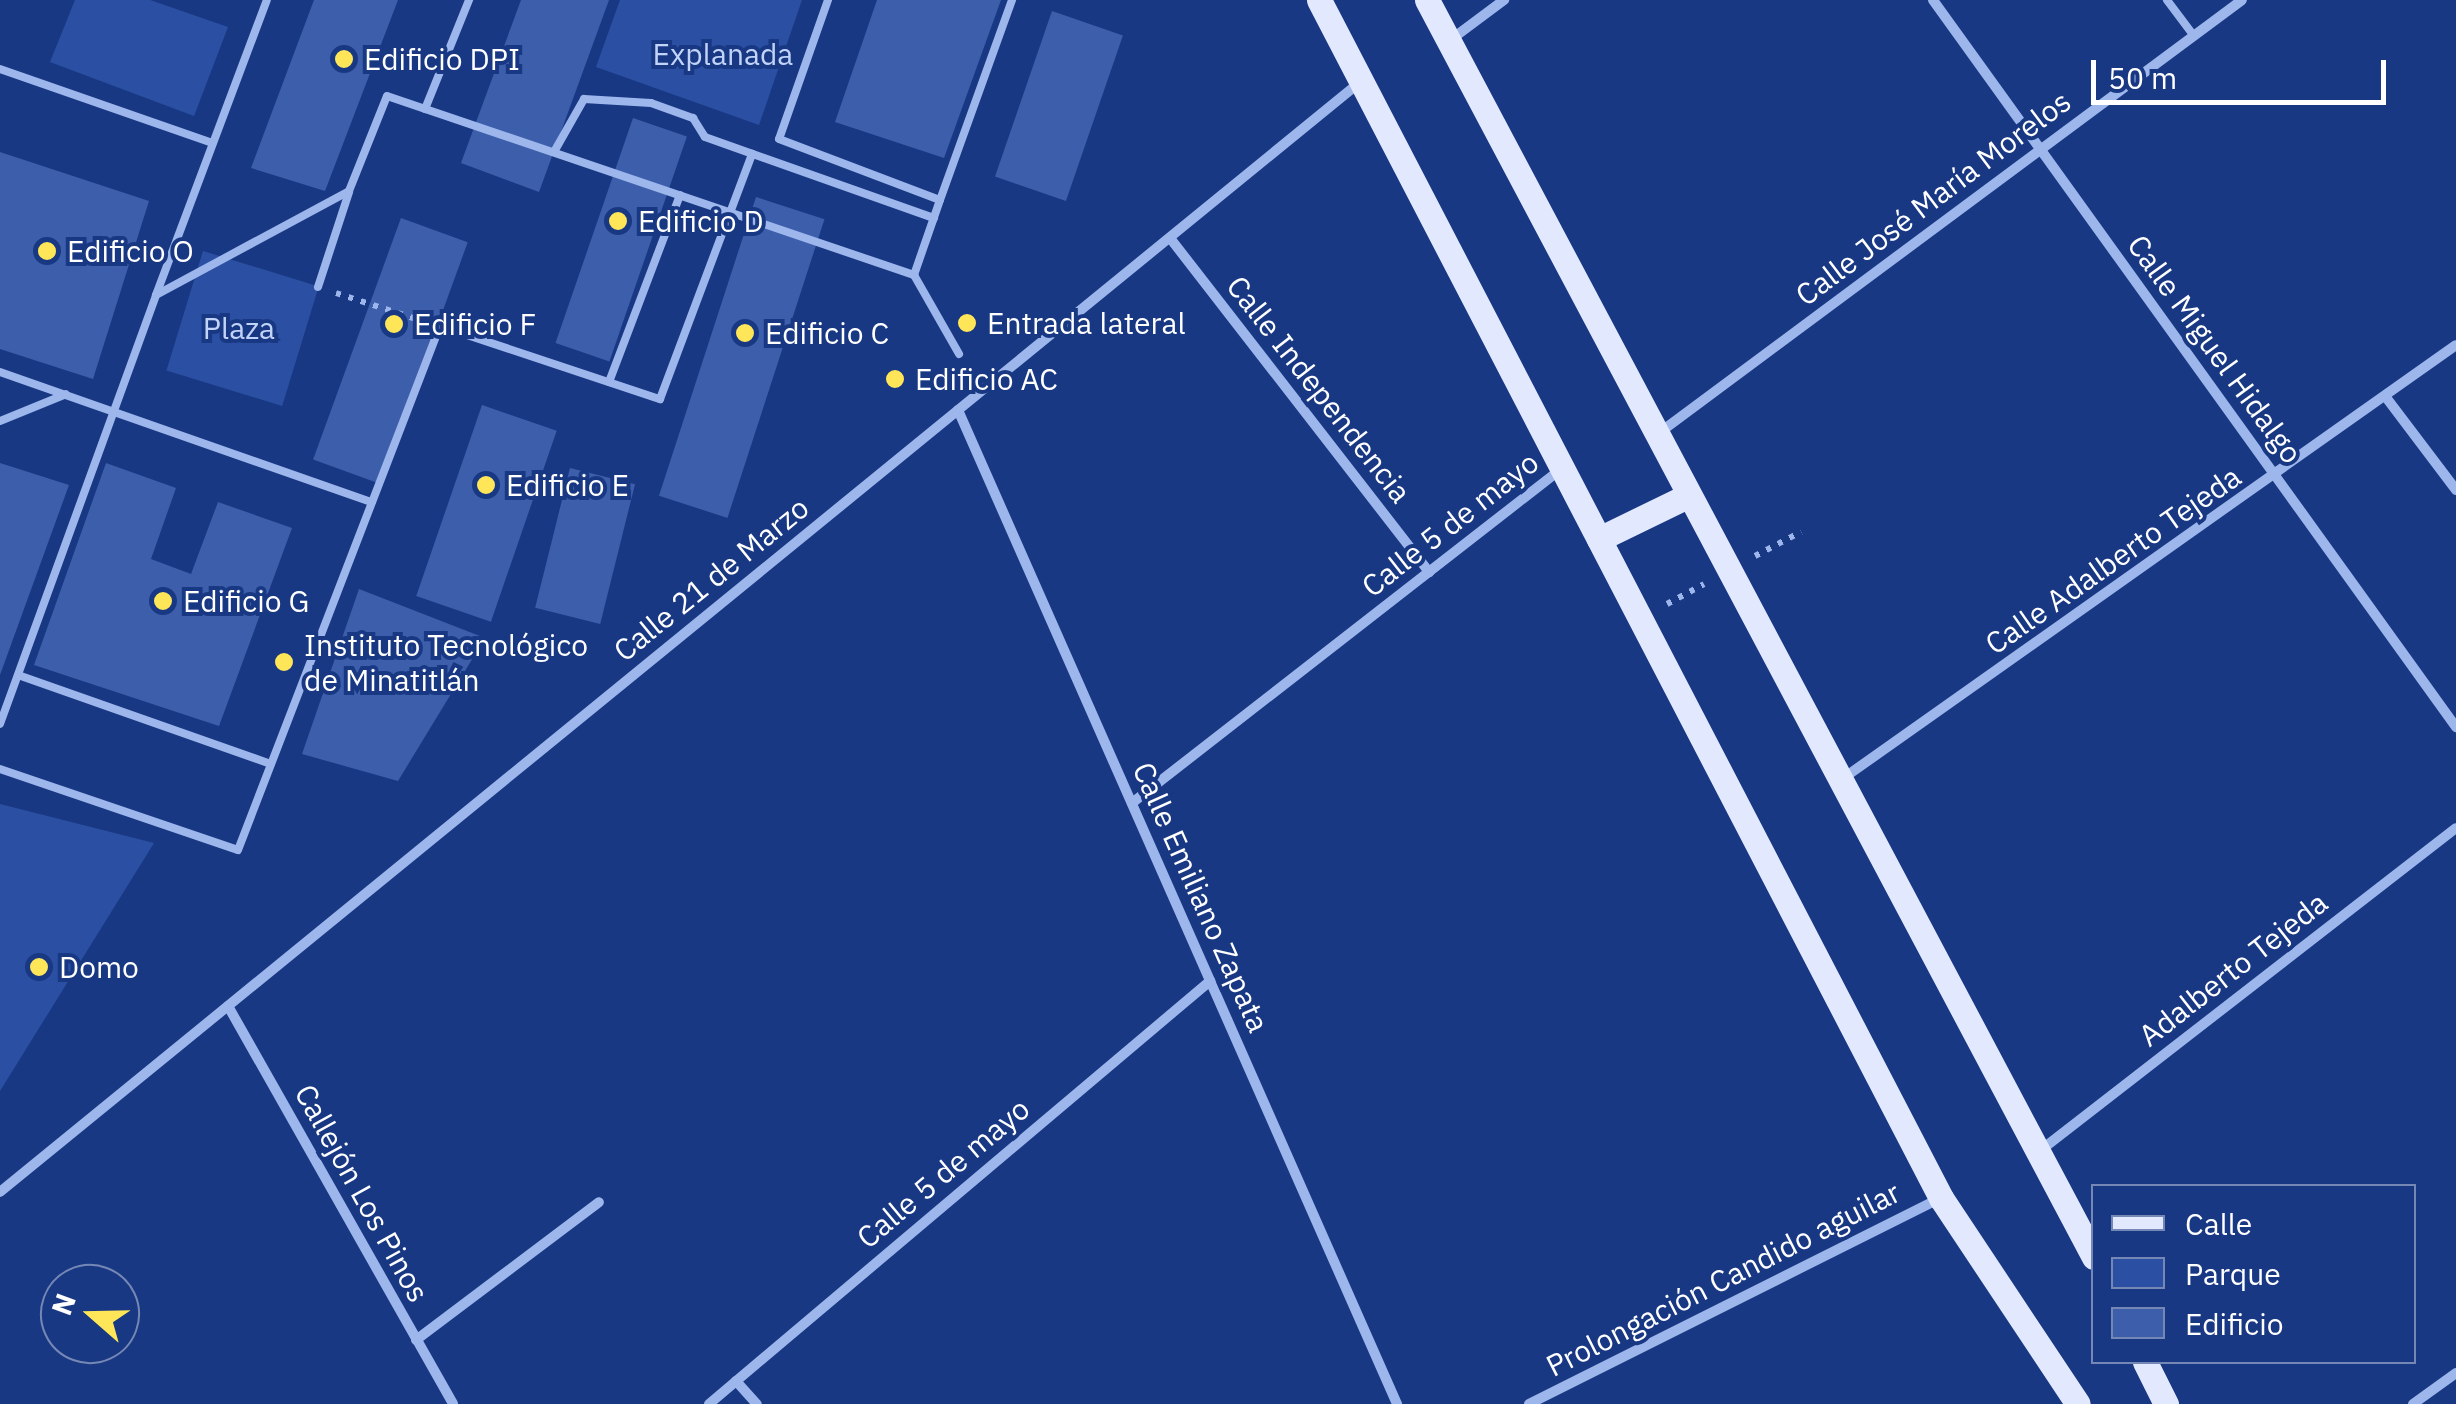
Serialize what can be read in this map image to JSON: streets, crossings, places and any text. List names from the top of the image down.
{
  "streets": {
    "street": [
      "Calle José María Morelos",
      "Calle Miguel Hidalgo",
      "Calle Independencia",
      "Calle 5 de mayo",
      "Calle Adalberto Tejeda",
      "Calle 21 de Marzo",
      "Calle Emiliano Zapata",
      "Adalberto Tejeda",
      "Callejón Los Pinos",
      "Prolongación Candido aguilar"
    ]
  },
  "crossings": [
    ["Calle José María Morelos", "Calle Miguel Hidalgo"],
    ["Calle Miguel Hidalgo", "Calle Adalberto Tejeda"],
    ["Calle Independencia", "Calle 5 de mayo"],
    ["Calle Independencia", "Calle 21 de Marzo"],
    ["Calle 5 de mayo", "Calle Emiliano Zapata"],
    ["Calle 21 de Marzo", "Calle Emiliano Zapata"],
    ["Calle 21 de Marzo", "Callejón Los Pinos"]
  ],
  "parks": ["Explanada", "Plaza"],
  "places": [
    "Edificio DPI",
    "Edificio D",
    "Edificio O",
    "Entrada lateral",
    "Edificio F",
    "Edificio C",
    "Edificio AC",
    "Edificio E",
    "Edificio G",
    "Instituto Tecnológico de Minatitlán",
    "Domo"
  ],
  "legend": ["Calle", "Parque", "Edificio"],
  "scale_bar": "50 m",
  "north": "left"
}
